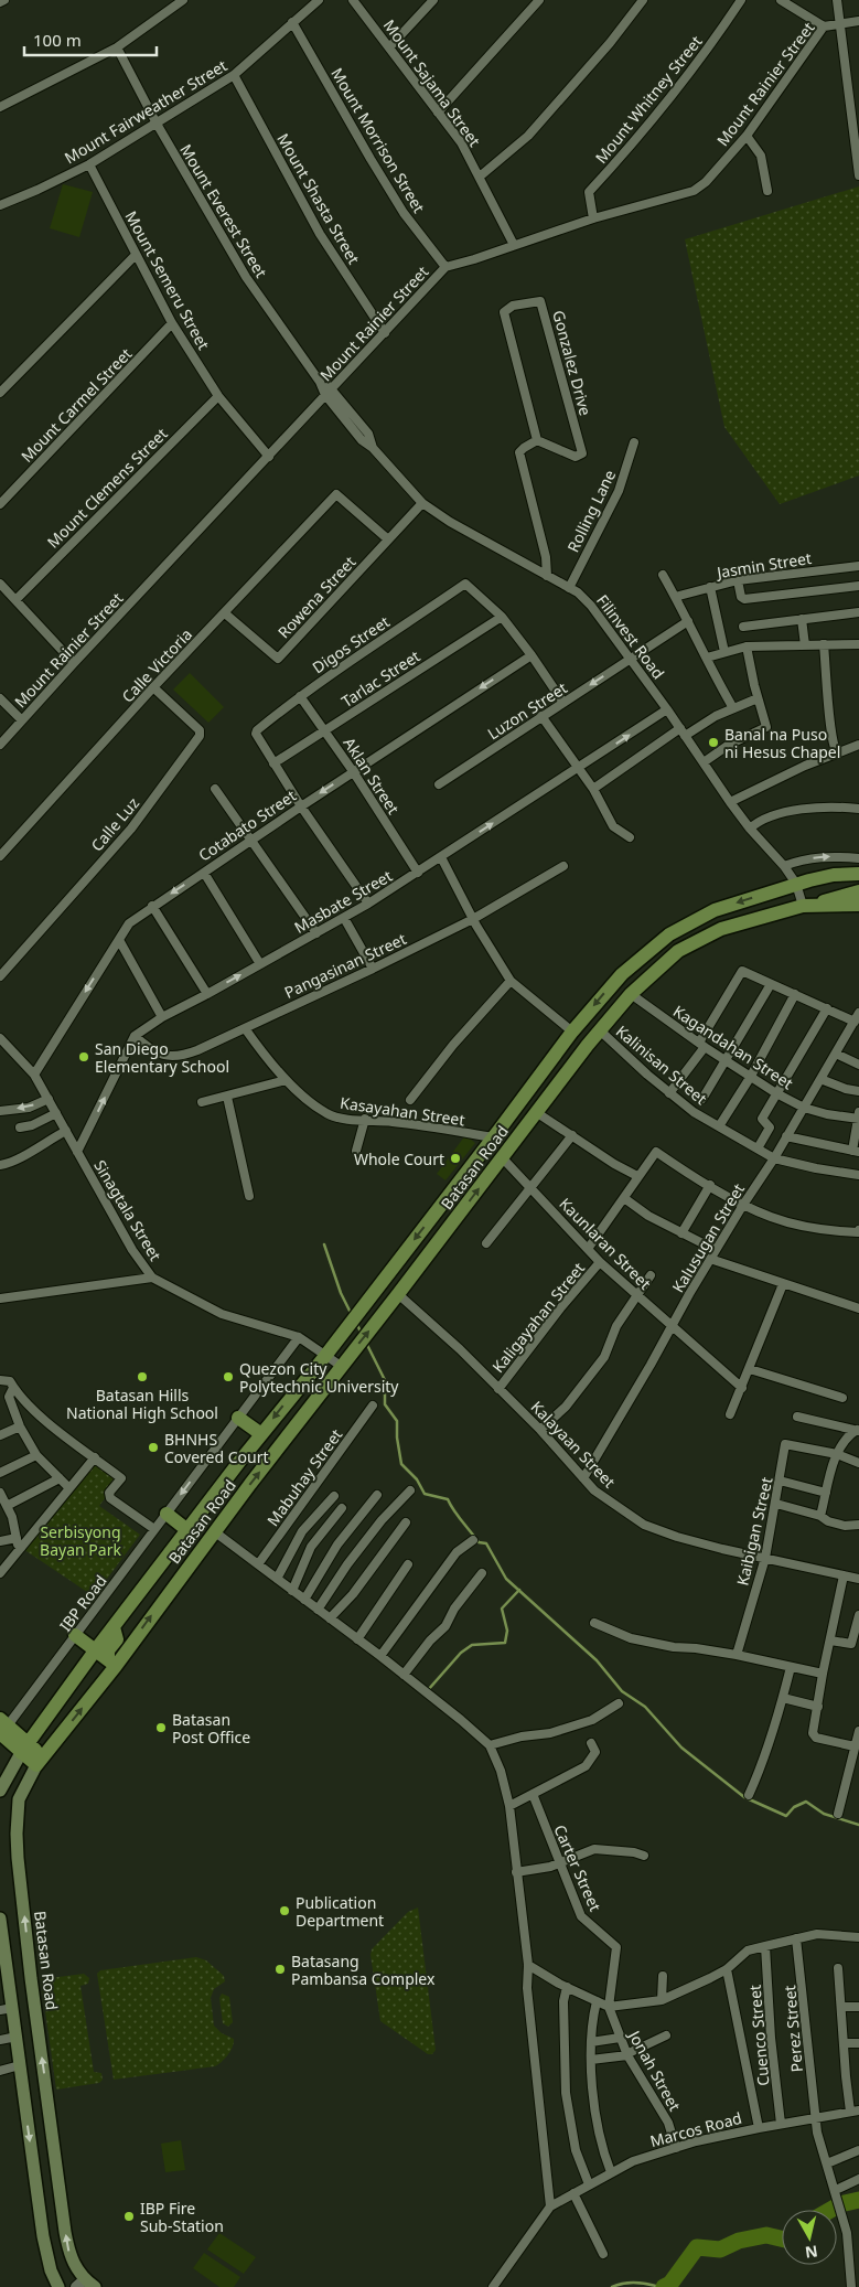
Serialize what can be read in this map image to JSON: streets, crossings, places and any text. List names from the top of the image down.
{
  "streets": {
    "main road": ["Batasan Road"],
    "street": [
      "Mount Sajama Street",
      "Mount Rainier Street",
      "Mount Whitney Street",
      "Mount Fairweather Street",
      "Mount Morrison Street",
      "Mount Shasta Street",
      "Mount Everest Street",
      "Mount Semeru Street",
      "Gonzalez Drive",
      "Mount Carmel Street",
      "Mount Clemens Street",
      "Rolling Lane",
      "Jasmin Street",
      "Rowena Street",
      "Filinvest Road",
      "Digos Street",
      "Calle Victoria",
      "Tarlac Street",
      "Luzon Street",
      "Aklan Street",
      "Calle Luz",
      "Cotabato Street",
      "Masbate Street",
      "Pangasinan Street",
      "Kagandahan Street",
      "Kalinisan Street",
      "Kasayahan Street",
      "Sinagtala Street",
      "Kalusugan Street",
      "Kaunlaran Street",
      "Kaligayahan Street",
      "Kalayaan Street",
      "Mabuhay Street",
      "Kaibigan Street",
      "IBP Road",
      "Carter Street",
      "Perez Street",
      "Cuenco Street",
      "Jonah Street",
      "Marcos Road"
    ]
  },
  "crossings": [
    ["Mount Sajama Street", "Mount Rainier Street"],
    ["Mount Rainier Street", "Mount Whitney Street"],
    ["Mount Rainier Street", "Mount Morrison Street"],
    ["Mount Rainier Street", "Mount Shasta Street"],
    ["Mount Rainier Street", "Mount Semeru Street"],
    ["Mount Rainier Street", "Filinvest Road"],
    ["Mount Fairweather Street", "Mount Morrison Street"],
    ["Mount Fairweather Street", "Mount Shasta Street"],
    ["Mount Fairweather Street", "Mount Everest Street"],
    ["Mount Fairweather Street", "Mount Semeru Street"],
    ["Mount Everest Street", "Filinvest Road"],
    ["Mount Semeru Street", "Mount Carmel Street"],
    ["Mount Semeru Street", "Mount Clemens Street"],
    ["Rolling Lane", "Filinvest Road"],
    ["Rowena Street", "Filinvest Road"],
    ["Rowena Street", "Calle Victoria"],
    ["Filinvest Road", "Luzon Street"],
    ["Filinvest Road", "Masbate Street"],
    ["Filinvest Road", "Batasan Road"],
    ["Digos Street", "Tarlac Street"],
    ["Digos Street", "Aklan Street"],
    ["Calle Victoria", "Calle Luz"],
    ["Tarlac Street", "Aklan Street"],
    ["Aklan Street", "Cotabato Street"],
    ["Aklan Street", "Masbate Street"],
    ["Cotabato Street", "Sinagtala Street"],
    ["Masbate Street", "Pangasinan Street"],
    ["Masbate Street", "Sinagtala Street"],
    ["Pangasinan Street", "Kasayahan Street"],
    ["Kagandahan Street", "Batasan Road"],
    ["Kagandahan Street", "Kalusugan Street"],
    ["Kalinisan Street", "Batasan Road"],
    ["Kalinisan Street", "Kalusugan Street"],
    ["Kasayahan Street", "Batasan Road"],
    ["Batasan Road", "Sinagtala Street"],
    ["Batasan Road", "Kaunlaran Street"],
    ["Batasan Road", "Kalayaan Street"],
    ["Sinagtala Street", "IBP Road"],
    ["Kalusugan Street", "Kaunlaran Street"],
    ["Kalusugan Street", "Kalayaan Street"],
    ["Kaunlaran Street", "Kaligayahan Street"],
    ["Kaligayahan Street", "Kalayaan Street"],
    ["Kalayaan Street", "Kaibigan Street"],
    ["Carter Street", "Jonah Street"],
    ["Perez Street", "Marcos Road"],
    ["Cuenco Street", "Marcos Road"],
    ["Jonah Street", "Marcos Road"]
  ],
  "one_way": ["Cotabato Street"],
  "parks": ["Serbisyong Bayan Park"],
  "places": [
    "Banal na Puso ni Hesus Chapel",
    "San Diego Elementary School",
    "Whole Court",
    "Batasan Hills National High School",
    "Quezon City Polytechnic University",
    "BHNHS Covered Court",
    "Batasan Post Office",
    "Publication Department",
    "Batasang Pambansa Complex",
    "IBP Fire Sub-Station"
  ],
  "scale_bar": "100 m",
  "north": "bottom"
}
